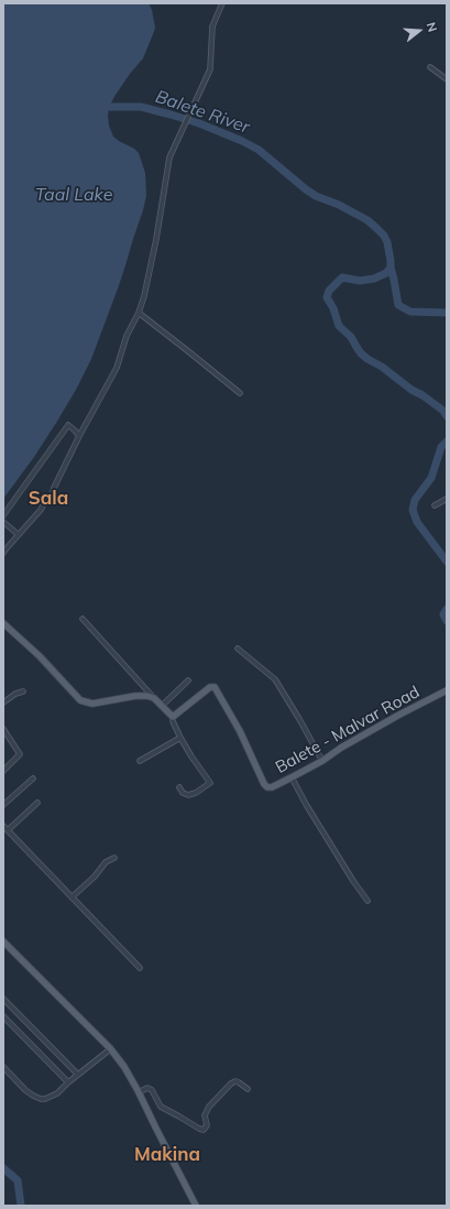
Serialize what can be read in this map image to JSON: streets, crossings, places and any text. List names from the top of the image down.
{
  "streets": {
    "main road": ["Balete - Malvar Road"]
  },
  "districts": ["Sala", "Makina"],
  "water": ["Balete River", "Taal Lake"],
  "north": "right"
}
